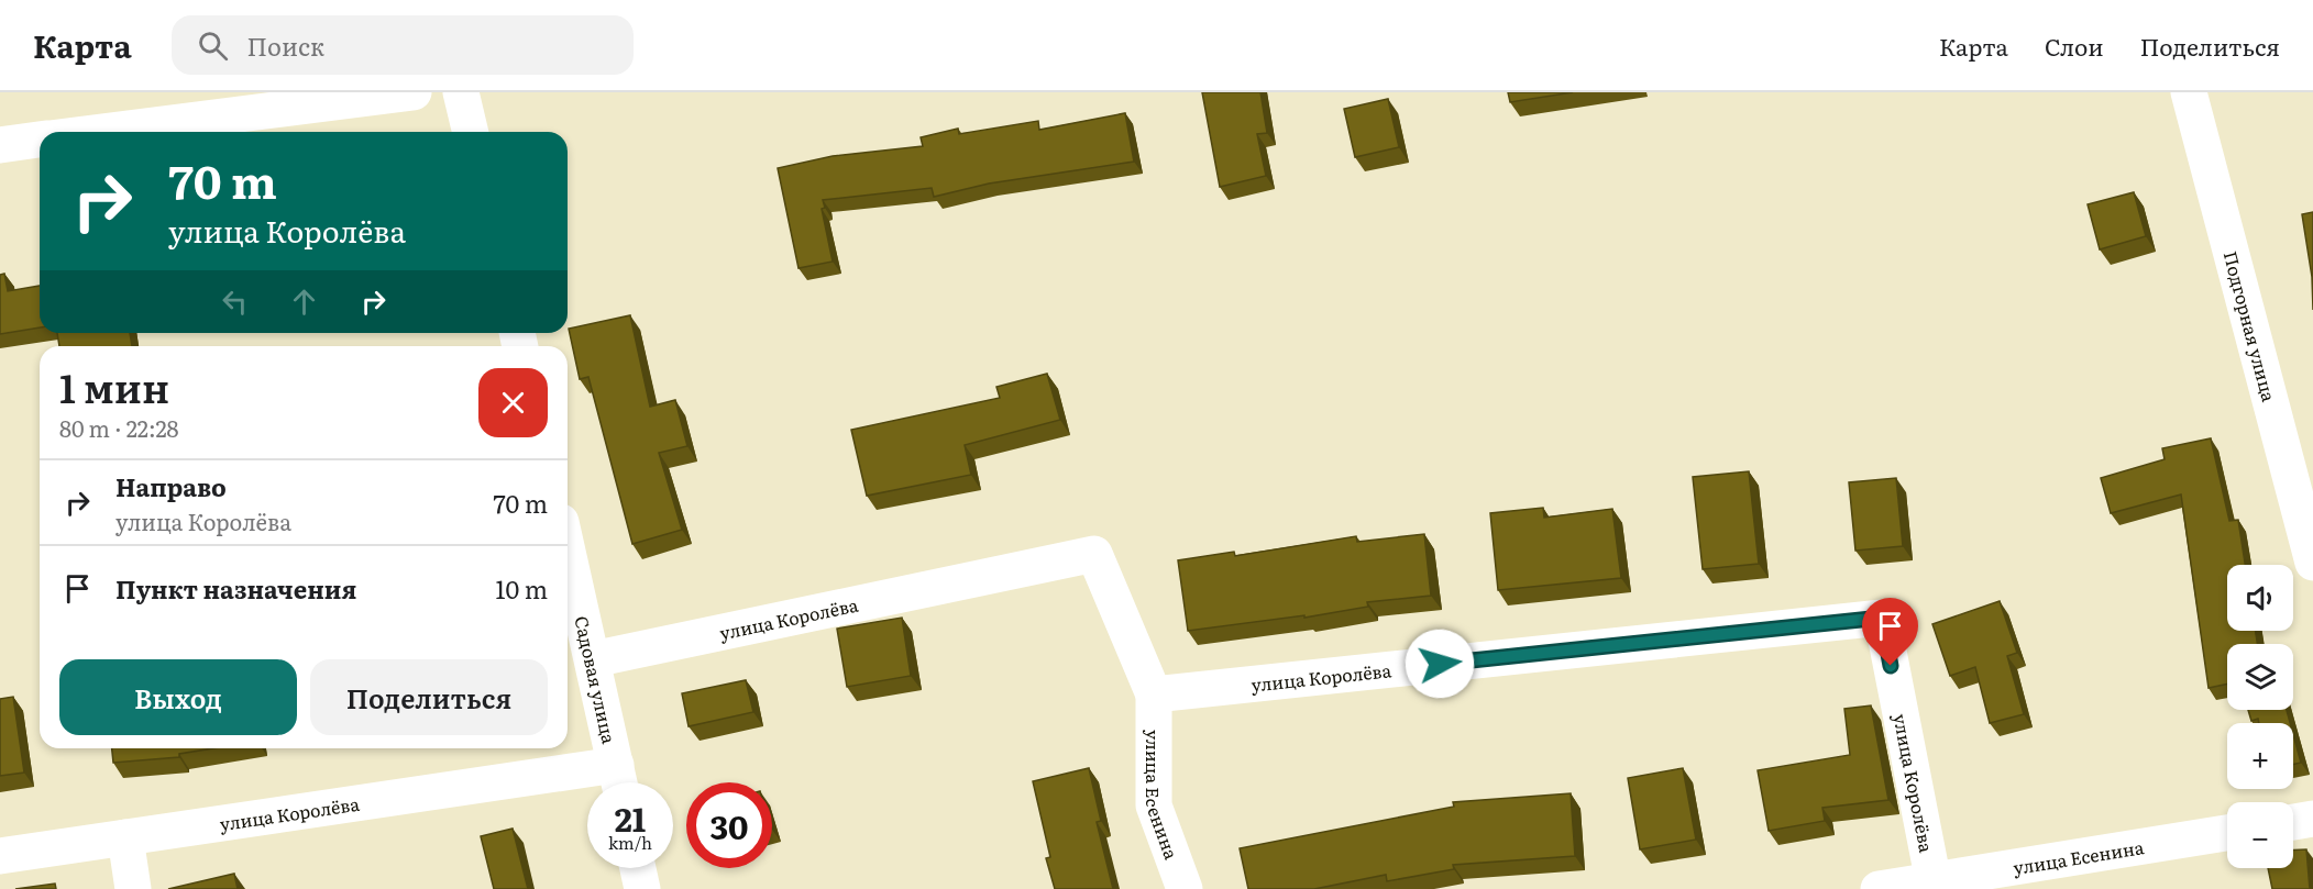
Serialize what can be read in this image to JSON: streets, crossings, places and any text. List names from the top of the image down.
{
  "streets": {
    "street": [
      "Подгорная улица",
      "улица Королёва",
      "Садовая улица",
      "улица Есенина"
    ]
  },
  "crossings": [
    ["улица Королёва", "Садовая улица"],
    ["улица Королёва", "улица Есенина"]
  ],
  "page": {
    "header": "Карта",
    "search": "Поиск",
    "nav": ["Карта", "Слои", "Поделиться"],
    "turn": ["70 m", "улица Королёва"],
    "heading": ["1 мин", "80 m · 22:28"],
    "list": [
      {
        "name": "Направо",
        "note": "улица Королёва",
        "value": "70 m"
      },
      {
        "name": "Пункт назначения",
        "value": "10 m"
      }
    ],
    "map_buttons": ["+", "−"],
    "buttons": ["Выход", "Поделиться"],
    "speed": "21 km/h",
    "limit": "30"
  }
}
